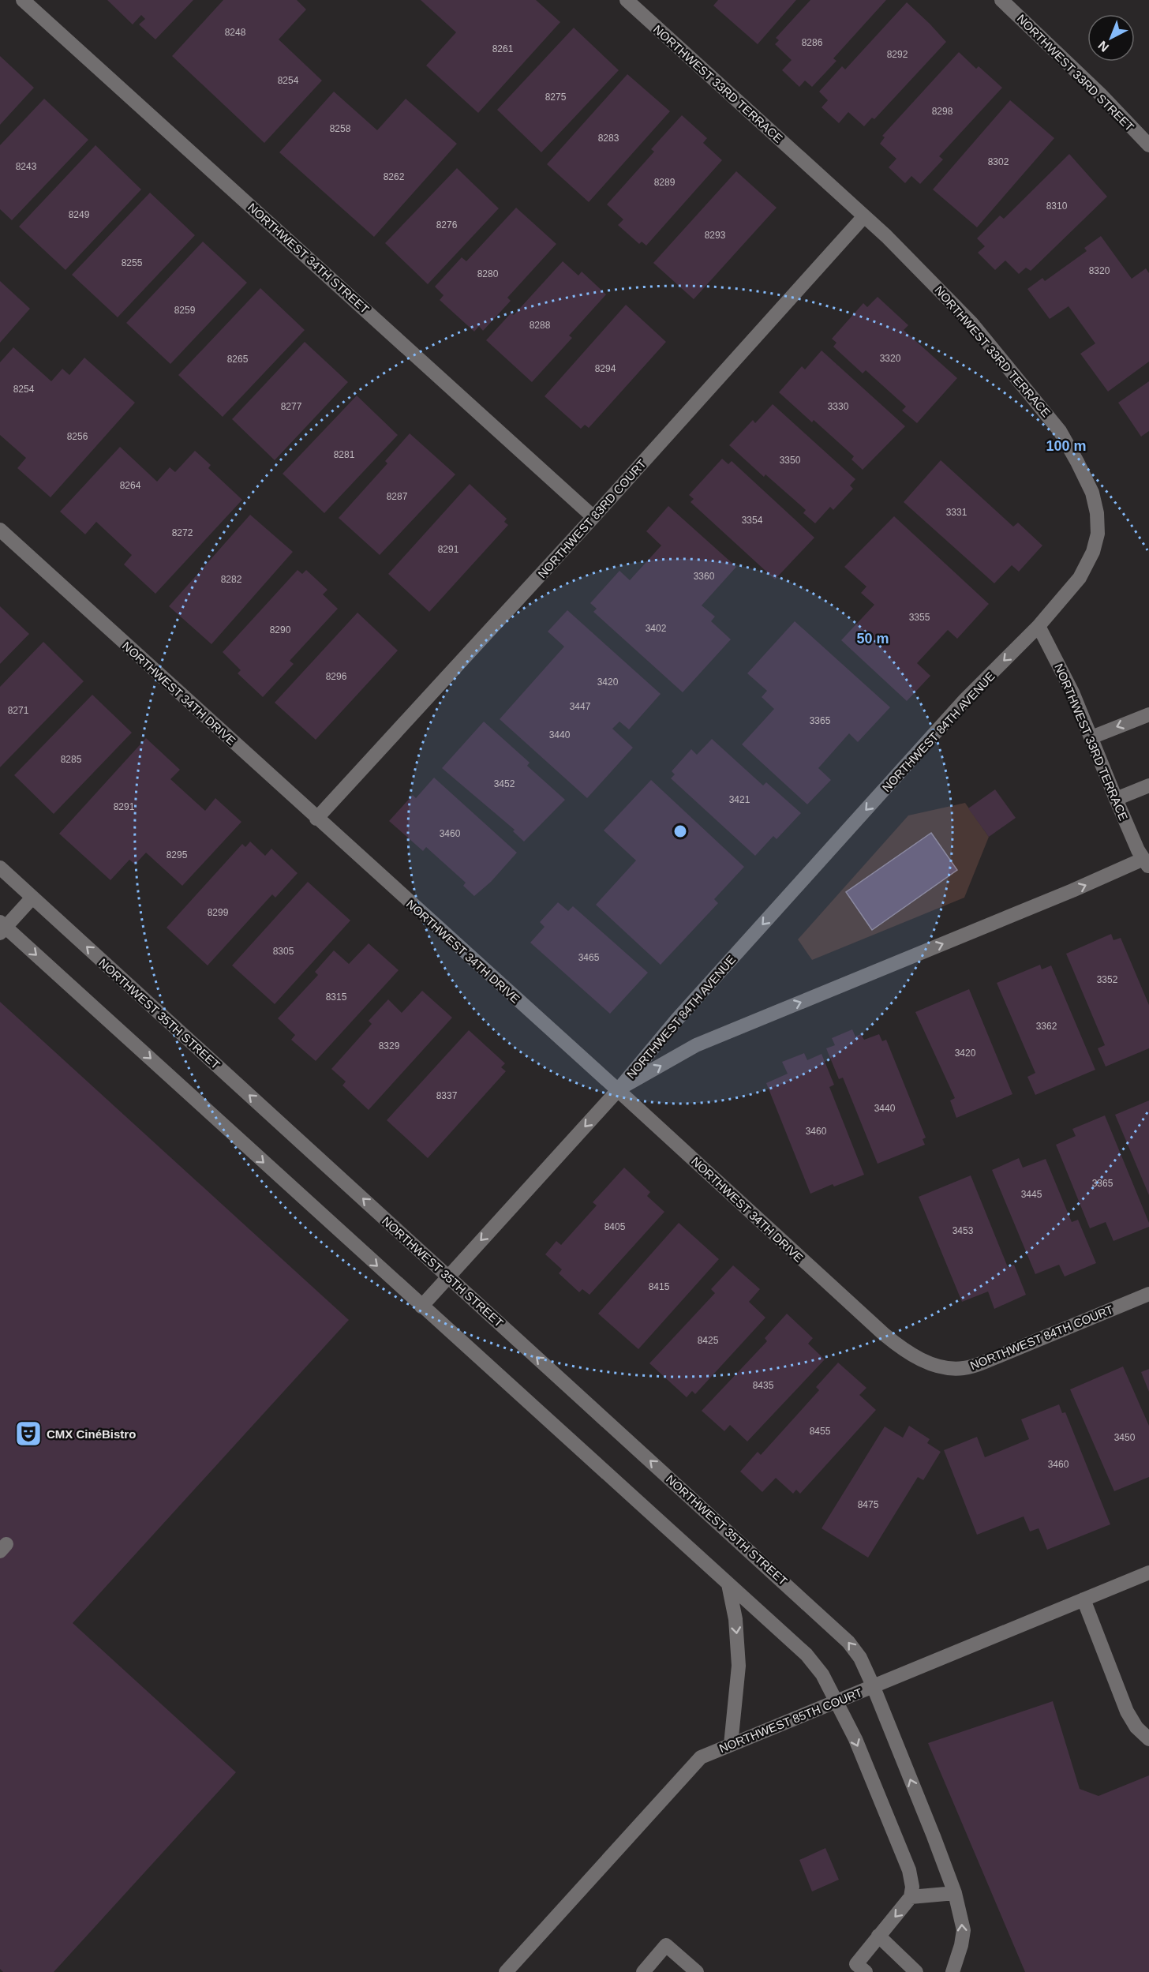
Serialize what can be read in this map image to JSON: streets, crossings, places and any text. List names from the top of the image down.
{
  "streets": {
    "street": [
      "NORTHWEST 33RD STREET",
      "NORTHWEST 33RD TERRACE",
      "NORTHWEST 34TH STREET",
      "NORTHWEST 83RD COURT",
      "NORTHWEST 34TH DRIVE",
      "NORTHWEST 84TH AVENUE",
      "NORTHWEST 35TH STREET",
      "NORTHWEST 84TH COURT",
      "NORTHWEST 85TH COURT"
    ]
  },
  "crossings": [
    ["NORTHWEST 33RD TERRACE", "NORTHWEST 83RD COURT"],
    ["NORTHWEST 33RD TERRACE", "NORTHWEST 84TH AVENUE"],
    ["NORTHWEST 34TH STREET", "NORTHWEST 83RD COURT"],
    ["NORTHWEST 83RD COURT", "NORTHWEST 34TH DRIVE"],
    ["NORTHWEST 34TH DRIVE", "NORTHWEST 84TH AVENUE"],
    ["NORTHWEST 34TH DRIVE", "NORTHWEST 84TH COURT"],
    ["NORTHWEST 35TH STREET", "NORTHWEST 85TH COURT"]
  ],
  "places": {
    "theatre": ["CMX CinéBistro"]
  },
  "house_numbers": [
    "8248",
    "8286",
    "8261",
    "8292",
    "8254",
    "8275",
    "8298",
    "8258",
    "8283",
    "8302",
    "8243",
    "8262",
    "8289",
    "8310",
    "8249",
    "8276",
    "8293",
    "8255",
    "8320",
    "8280",
    "8259",
    "8288",
    "3320",
    "8265",
    "8294",
    "8254",
    "8277",
    "3330",
    "8256",
    "8281",
    "3350",
    "8264",
    "8287",
    "3331",
    "3354",
    "8272",
    "8291",
    "3360",
    "8282",
    "3355",
    "3402",
    "8290",
    "8296",
    "3420",
    "3447",
    "8271",
    "3365",
    "3440",
    "8285",
    "3452",
    "3421",
    "8291",
    "3460",
    "8295",
    "8299",
    "8305",
    "3465",
    "3352",
    "8315",
    "3362",
    "8329",
    "3420",
    "8337",
    "3440",
    "3460",
    "3365",
    "3445",
    "8405",
    "3453",
    "8415",
    "8425",
    "8435",
    "8455",
    "3450",
    "3460",
    "8475"
  ],
  "north": "bottom left",
  "rings": ["100 m", "50 m"]
}
